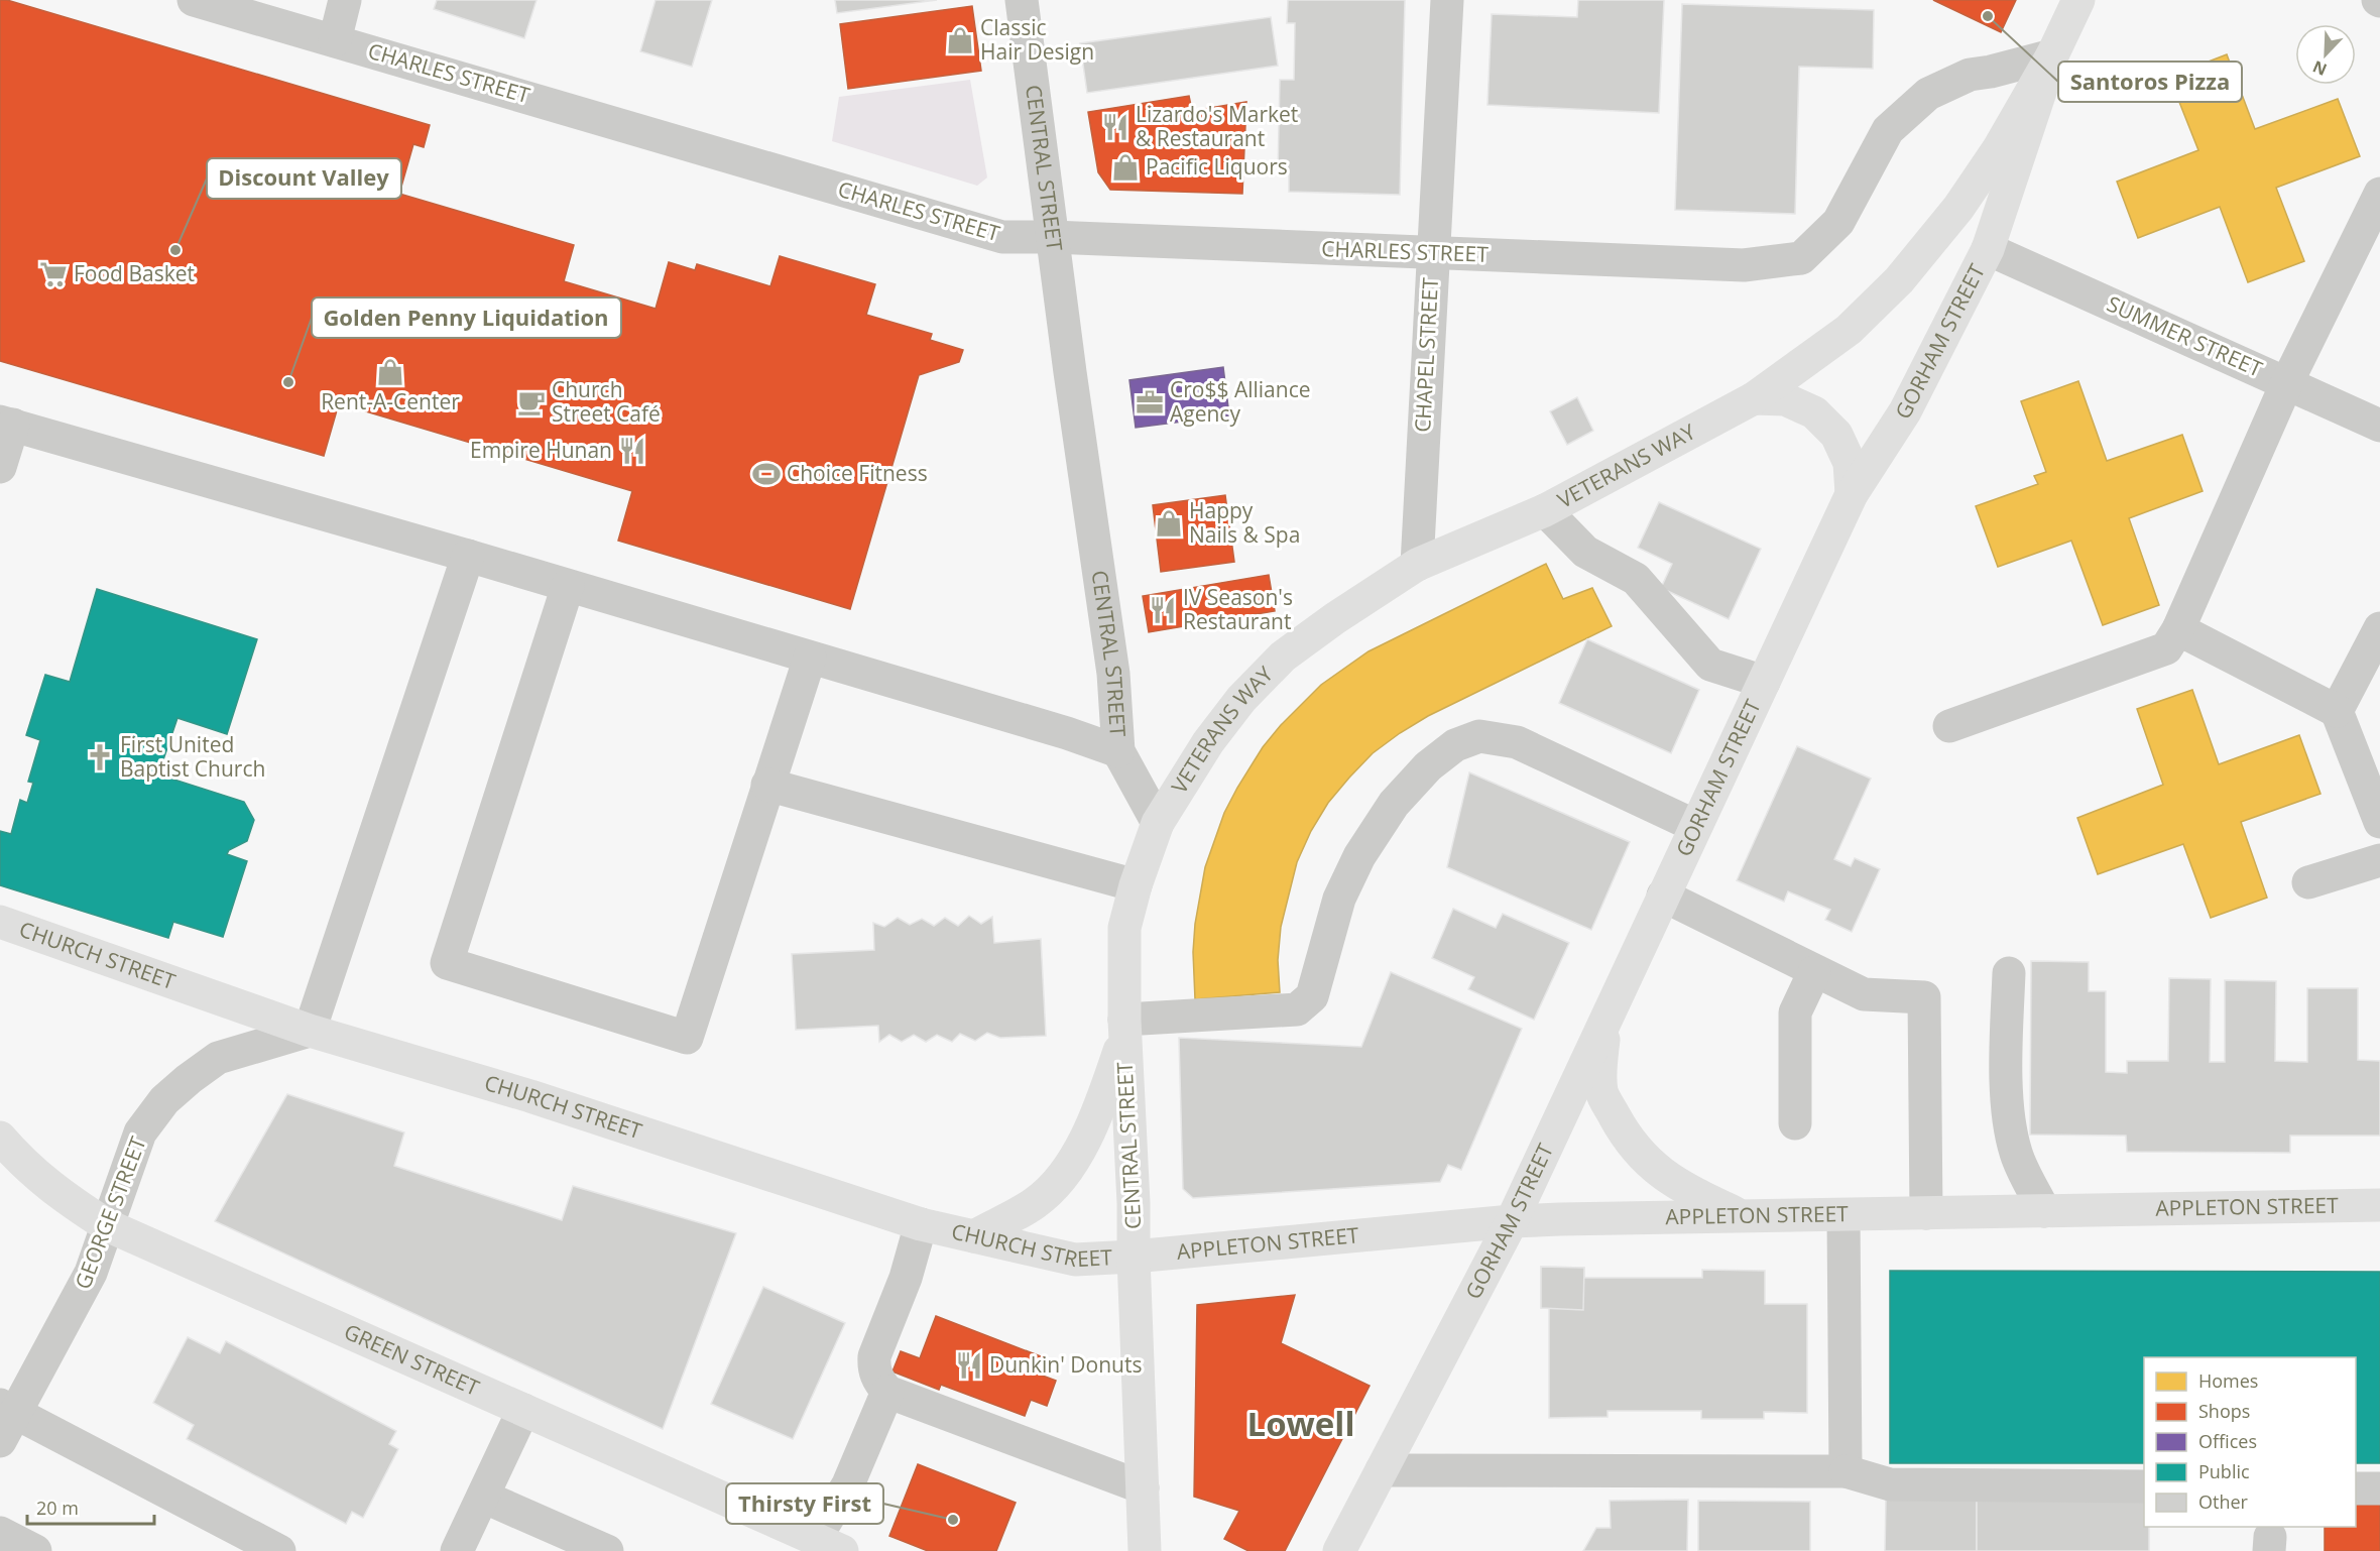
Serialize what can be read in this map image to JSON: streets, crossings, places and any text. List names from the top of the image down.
{
  "streets": {
    "main road": [
      "CENTRAL STREET",
      "GORHAM STREET",
      "VETERANS WAY",
      "CHURCH STREET",
      "APPLETON STREET",
      "GREEN STREET"
    ],
    "street": [
      "CHARLES STREET",
      "SUMMER STREET",
      "CHAPEL STREET",
      "GEORGE STREET"
    ]
  },
  "crossings": [
    ["CHARLES STREET", "CENTRAL STREET"],
    ["CHARLES STREET", "GORHAM STREET"],
    ["CHARLES STREET", "CHAPEL STREET"],
    ["CHARLES STREET", "VETERANS WAY"],
    ["CENTRAL STREET", "VETERANS WAY"],
    ["CENTRAL STREET", "CHURCH STREET"],
    ["CENTRAL STREET", "APPLETON STREET"],
    ["SUMMER STREET", "GORHAM STREET"],
    ["GORHAM STREET", "VETERANS WAY"],
    ["GORHAM STREET", "APPLETON STREET"],
    ["CHAPEL STREET", "VETERANS WAY"],
    ["CHURCH STREET", "APPLETON STREET"],
    ["CHURCH STREET", "GEORGE STREET"],
    ["GEORGE STREET", "GREEN STREET"]
  ],
  "districts": ["Lowell"],
  "places": {
    "other": [
      "Santoros Pizza",
      "Discount Valley",
      "Golden Penny Liquidation",
      "Thirsty First"
    ],
    "shop": [
      "Classic Hair Design",
      "Pacific Liquors",
      "Rent-A-Center",
      "Happy Nails & Spa"
    ],
    "restaurant": [
      "Lizardo's Market & Restaurant",
      "Empire Hunan",
      "IV Season's Restaurant",
      "Dunkin' Donuts"
    ],
    "supermarket": ["Food Basket"],
    "cafe": ["Church Street Café"],
    "office": ["Cro$$ Alliance Agency"],
    "sports": ["Choice Fitness"],
    "church": ["First United Baptist Church"]
  },
  "legend": [
    "Homes",
    "Shops",
    "Offices",
    "Public",
    "Other"
  ],
  "scale_bar": "20 m",
  "north": "bottom left"
}
